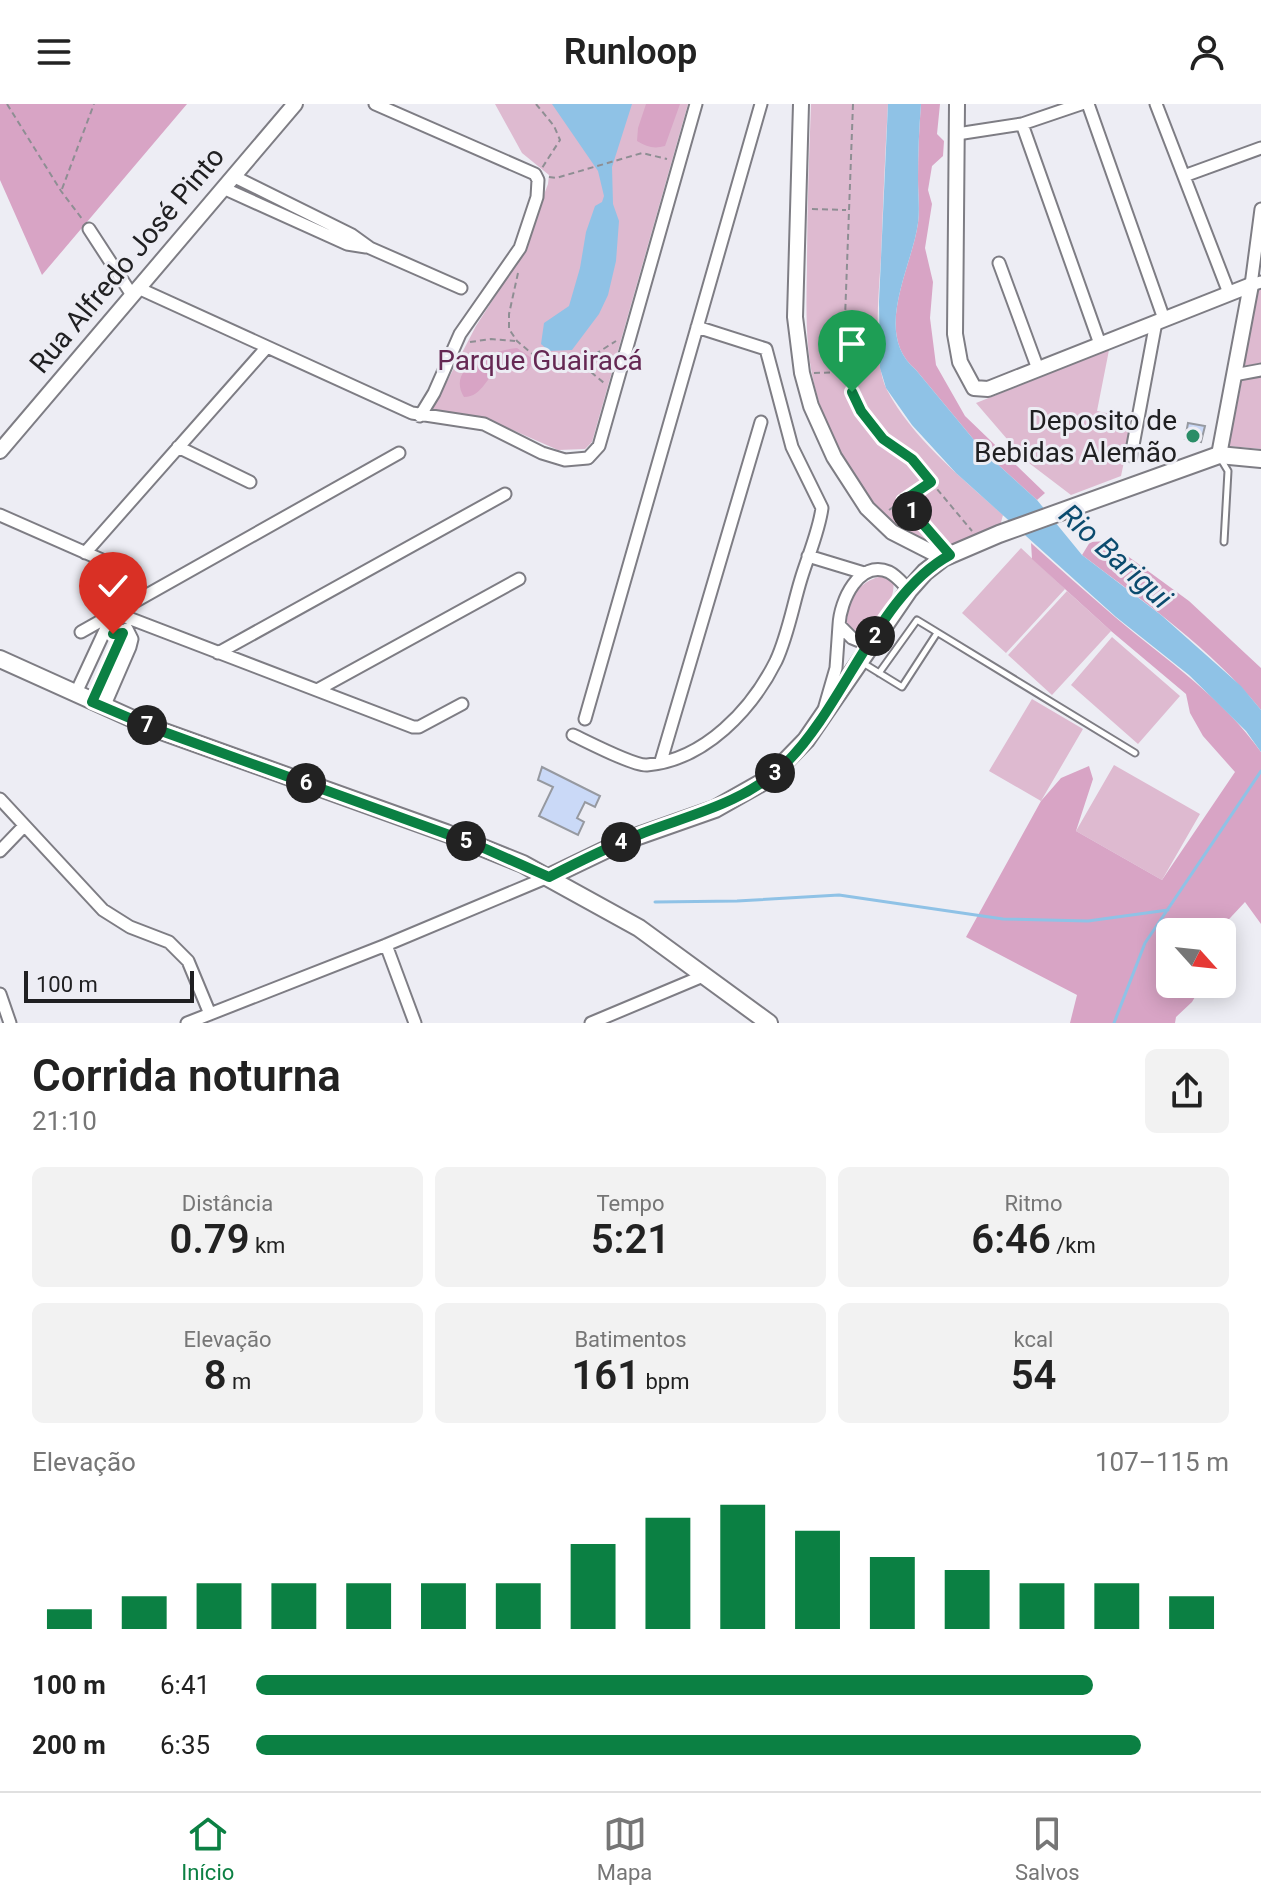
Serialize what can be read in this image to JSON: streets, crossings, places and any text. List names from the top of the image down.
{
  "streets": {
    "street": ["Rua Alfredo José Pinto"]
  },
  "water": ["Rio Barigui"],
  "parks": ["Parque Guairacá"],
  "places": ["Deposito de Bebidas Alemão"],
  "scale_bar": "100 m",
  "north": "bottom right",
  "page": {
    "header": "Runloop",
    "pins": [
      "1",
      "2",
      "7",
      "3",
      "6",
      "5",
      "4"
    ],
    "scale": "100 m",
    "heading": ["Corrida noturna", "21:10"],
    "stats": [
      ["Distância", "0.79 km"],
      ["Tempo", "5:21"],
      ["Ritmo", "6:46 /km"],
      ["Elevação", "8 m"],
      ["Batimentos", "161 bpm"],
      ["kcal", "54"]
    ],
    "chart": ["Elevação", "107–115 m"],
    "list": [
      {
        "name": "100 m",
        "note": "6:41"
      },
      {
        "name": "200 m",
        "note": "6:35"
      }
    ],
    "tabs": ["Início", "Mapa", "Salvos"]
  }
}
